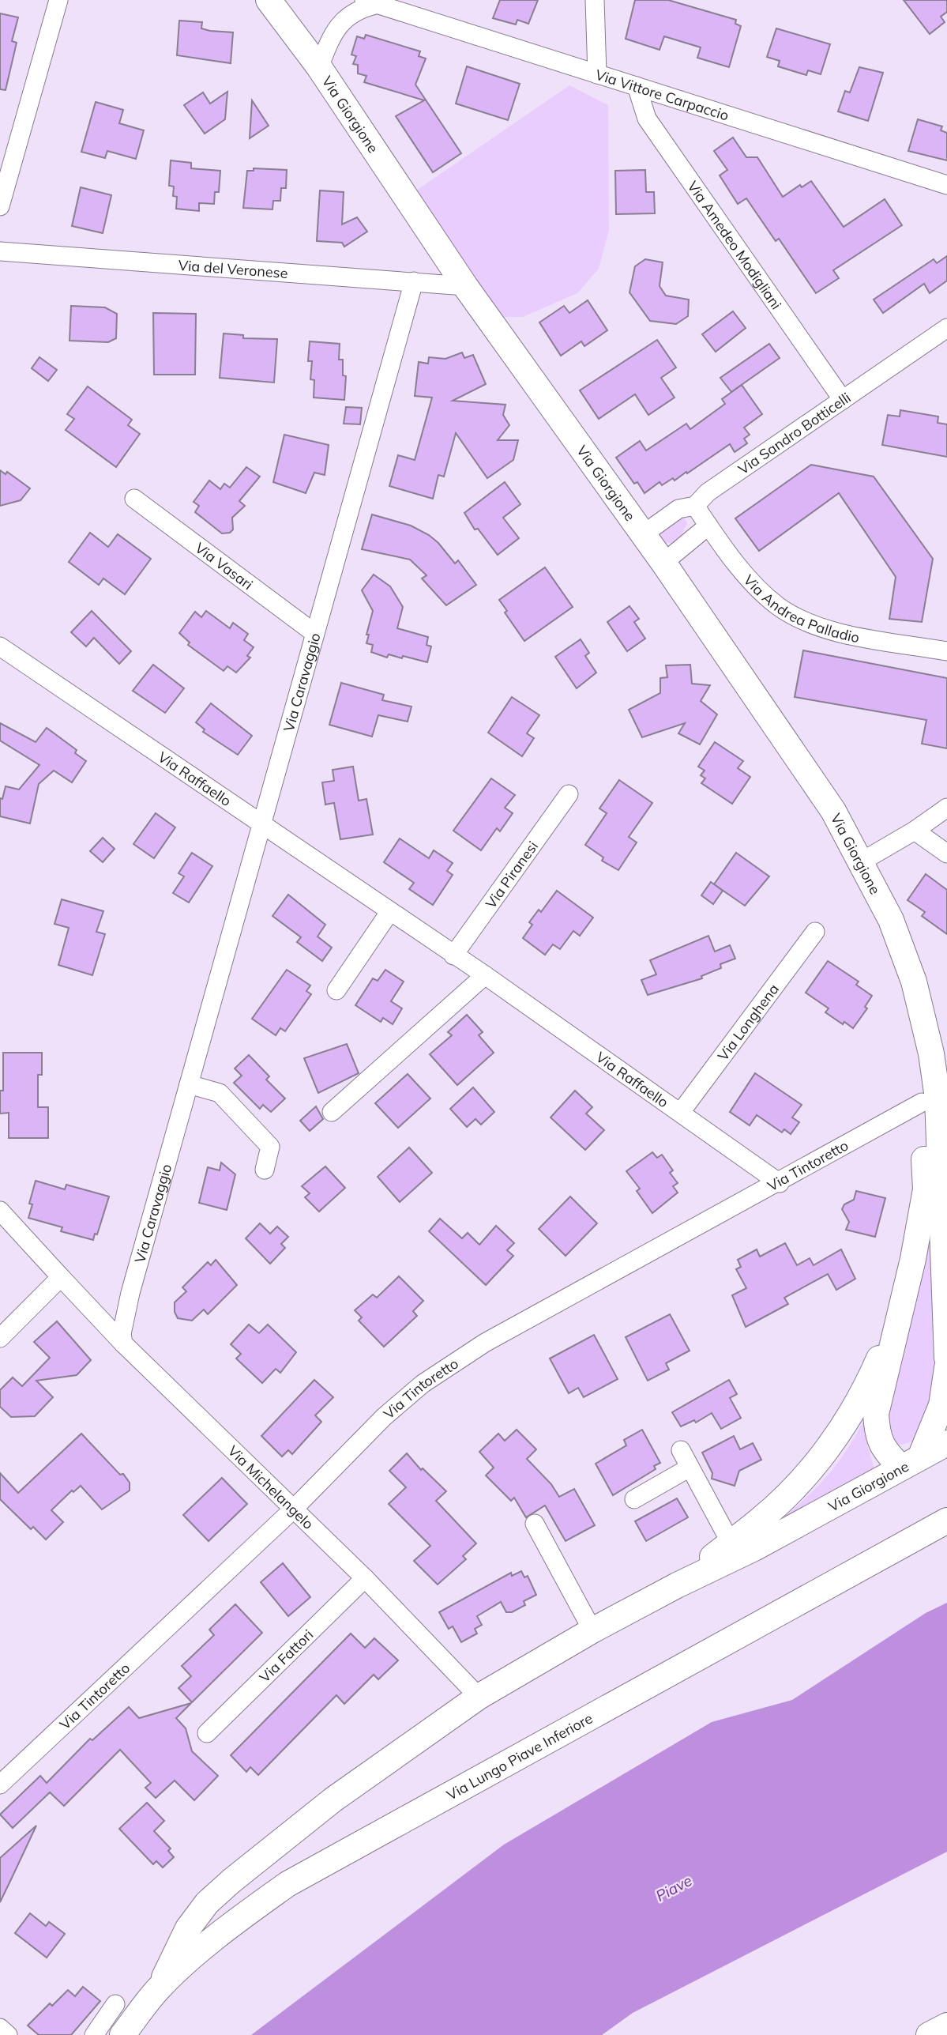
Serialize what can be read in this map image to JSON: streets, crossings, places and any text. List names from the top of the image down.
{
  "streets": {
    "main road": ["Via Giorgione", "Via Lungo Piave Inferiore"],
    "street": [
      "Via Vittore Carpaccio",
      "Via Amedeo Modigliani",
      "Via del Veronese",
      "Via Sandro Botticelli",
      "Via Vasari",
      "Via Andrea Palladio",
      "Via Caravaggio",
      "Via Raffaello",
      "Via Piranesi",
      "Via Longhena",
      "Via Tintoretto",
      "Via Michelangelo",
      "Via Fattori"
    ]
  },
  "crossings": [
    ["Via Vittore Carpaccio", "Via Giorgione"],
    ["Via Vittore Carpaccio", "Via Amedeo Modigliani"],
    ["Via Giorgione", "Via del Veronese"],
    ["Via Giorgione", "Via Sandro Botticelli"],
    ["Via Giorgione", "Via Tintoretto"],
    ["Via Giorgione", "Via Michelangelo"],
    ["Via Giorgione", "Via Lungo Piave Inferiore"],
    ["Via Amedeo Modigliani", "Via Sandro Botticelli"],
    ["Via del Veronese", "Via Caravaggio"],
    ["Via Sandro Botticelli", "Via Andrea Palladio"],
    ["Via Vasari", "Via Caravaggio"],
    ["Via Caravaggio", "Via Raffaello"],
    ["Via Caravaggio", "Via Michelangelo"],
    ["Via Raffaello", "Via Piranesi"],
    ["Via Raffaello", "Via Longhena"],
    ["Via Raffaello", "Via Tintoretto"],
    ["Via Tintoretto", "Via Michelangelo"],
    ["Via Michelangelo", "Via Fattori"]
  ],
  "water": ["Piave"]
}
